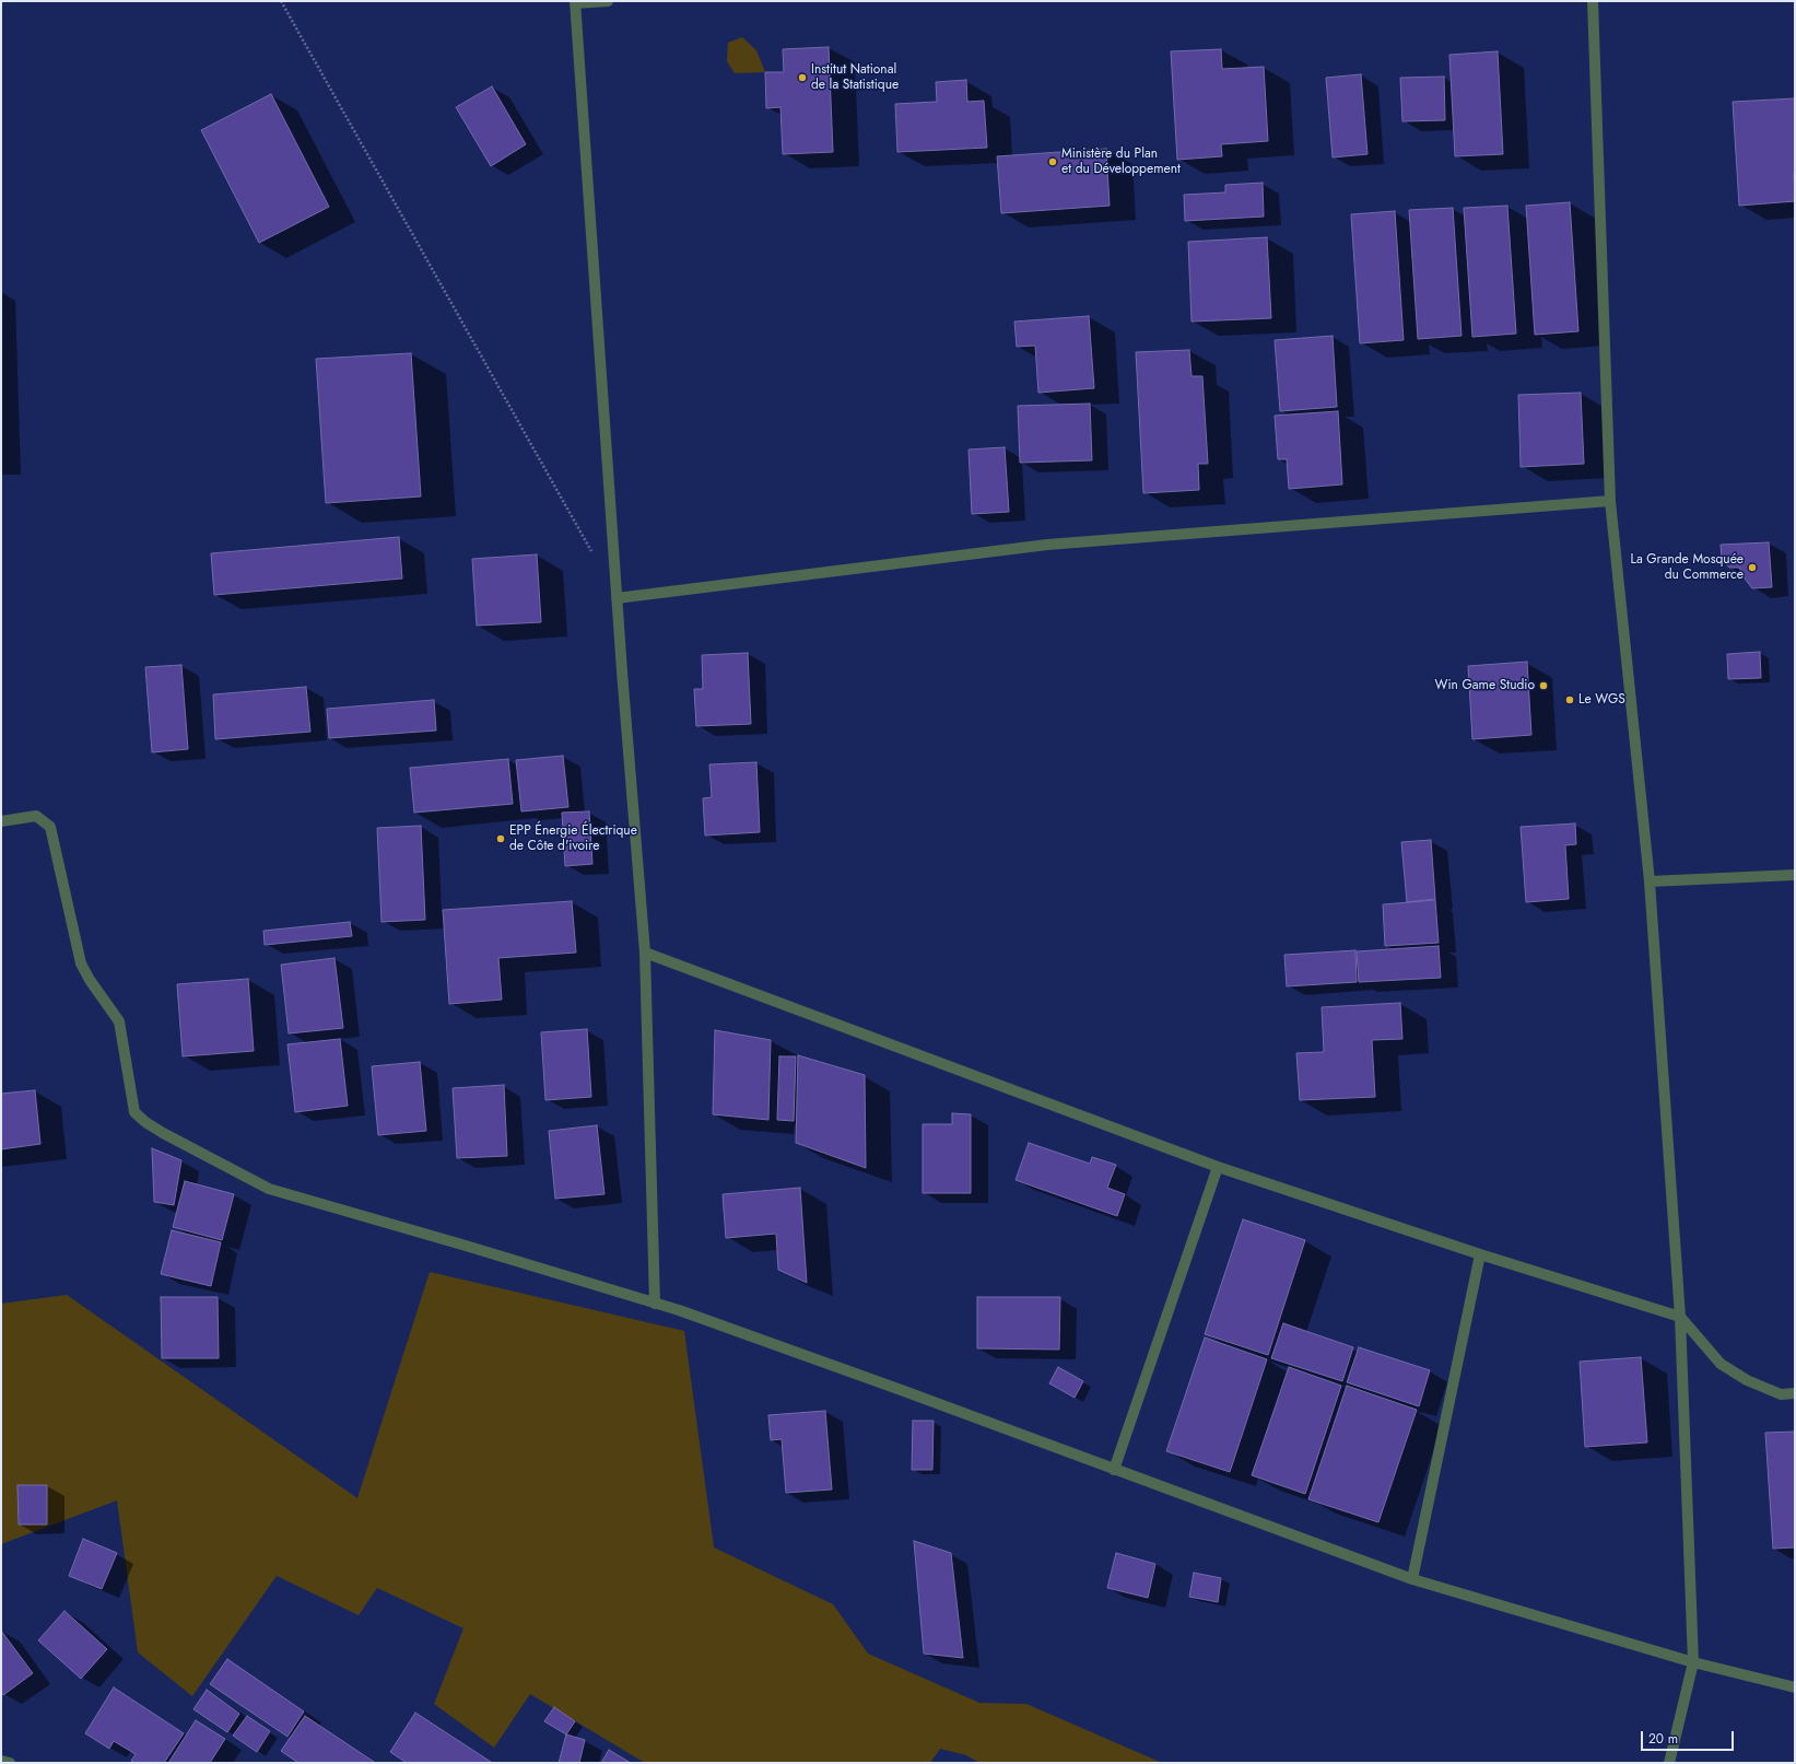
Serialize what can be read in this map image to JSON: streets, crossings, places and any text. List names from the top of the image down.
{
  "places": [
    "Institut National de la Statistique",
    "Ministère du Plan et du Développement",
    "La Grande Mosquée du Commerce",
    "Win Game Studio",
    "Le WGS",
    "EPP Énergie Électrique de Côte d'ivoire"
  ],
  "scale_bar": "20 m"
}
